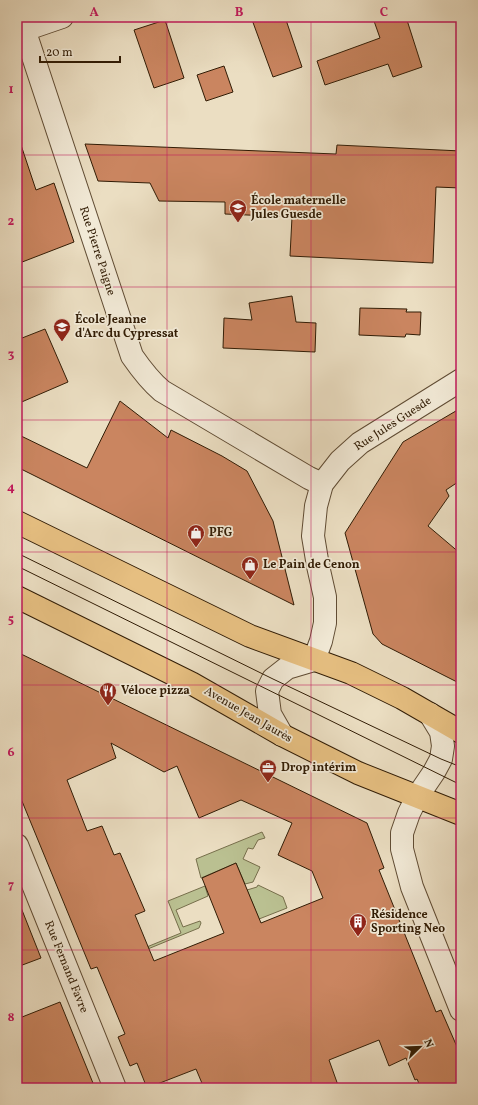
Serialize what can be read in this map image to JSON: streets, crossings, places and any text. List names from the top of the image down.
{
  "streets": {
    "main road": ["Avenue Jean Jaurès"],
    "street": ["Rue Pierre Paigne", "Rue Jules Guesde", "Rue Fernand Favre"]
  },
  "crossings": [
    ["Rue Pierre Paigne", "Rue Jules Guesde"]
  ],
  "places": {
    "school or university": ["École maternelle Jules Guesde", "École Jeanne d'Arc du Cypressat"],
    "shop": ["PFG", "Le Pain de Cenon"],
    "restaurant": ["Véloce pizza"],
    "office": ["Drop intérim"],
    "building": ["Résidence Sporting Neo"]
  },
  "scale_bar": "20 m",
  "north": "top right",
  "grid": {
    "columns": ["A", "B", "C"],
    "rows": [
      "1",
      "2",
      "3",
      "4",
      "5",
      "6",
      "7",
      "8"
    ]
  }
}
